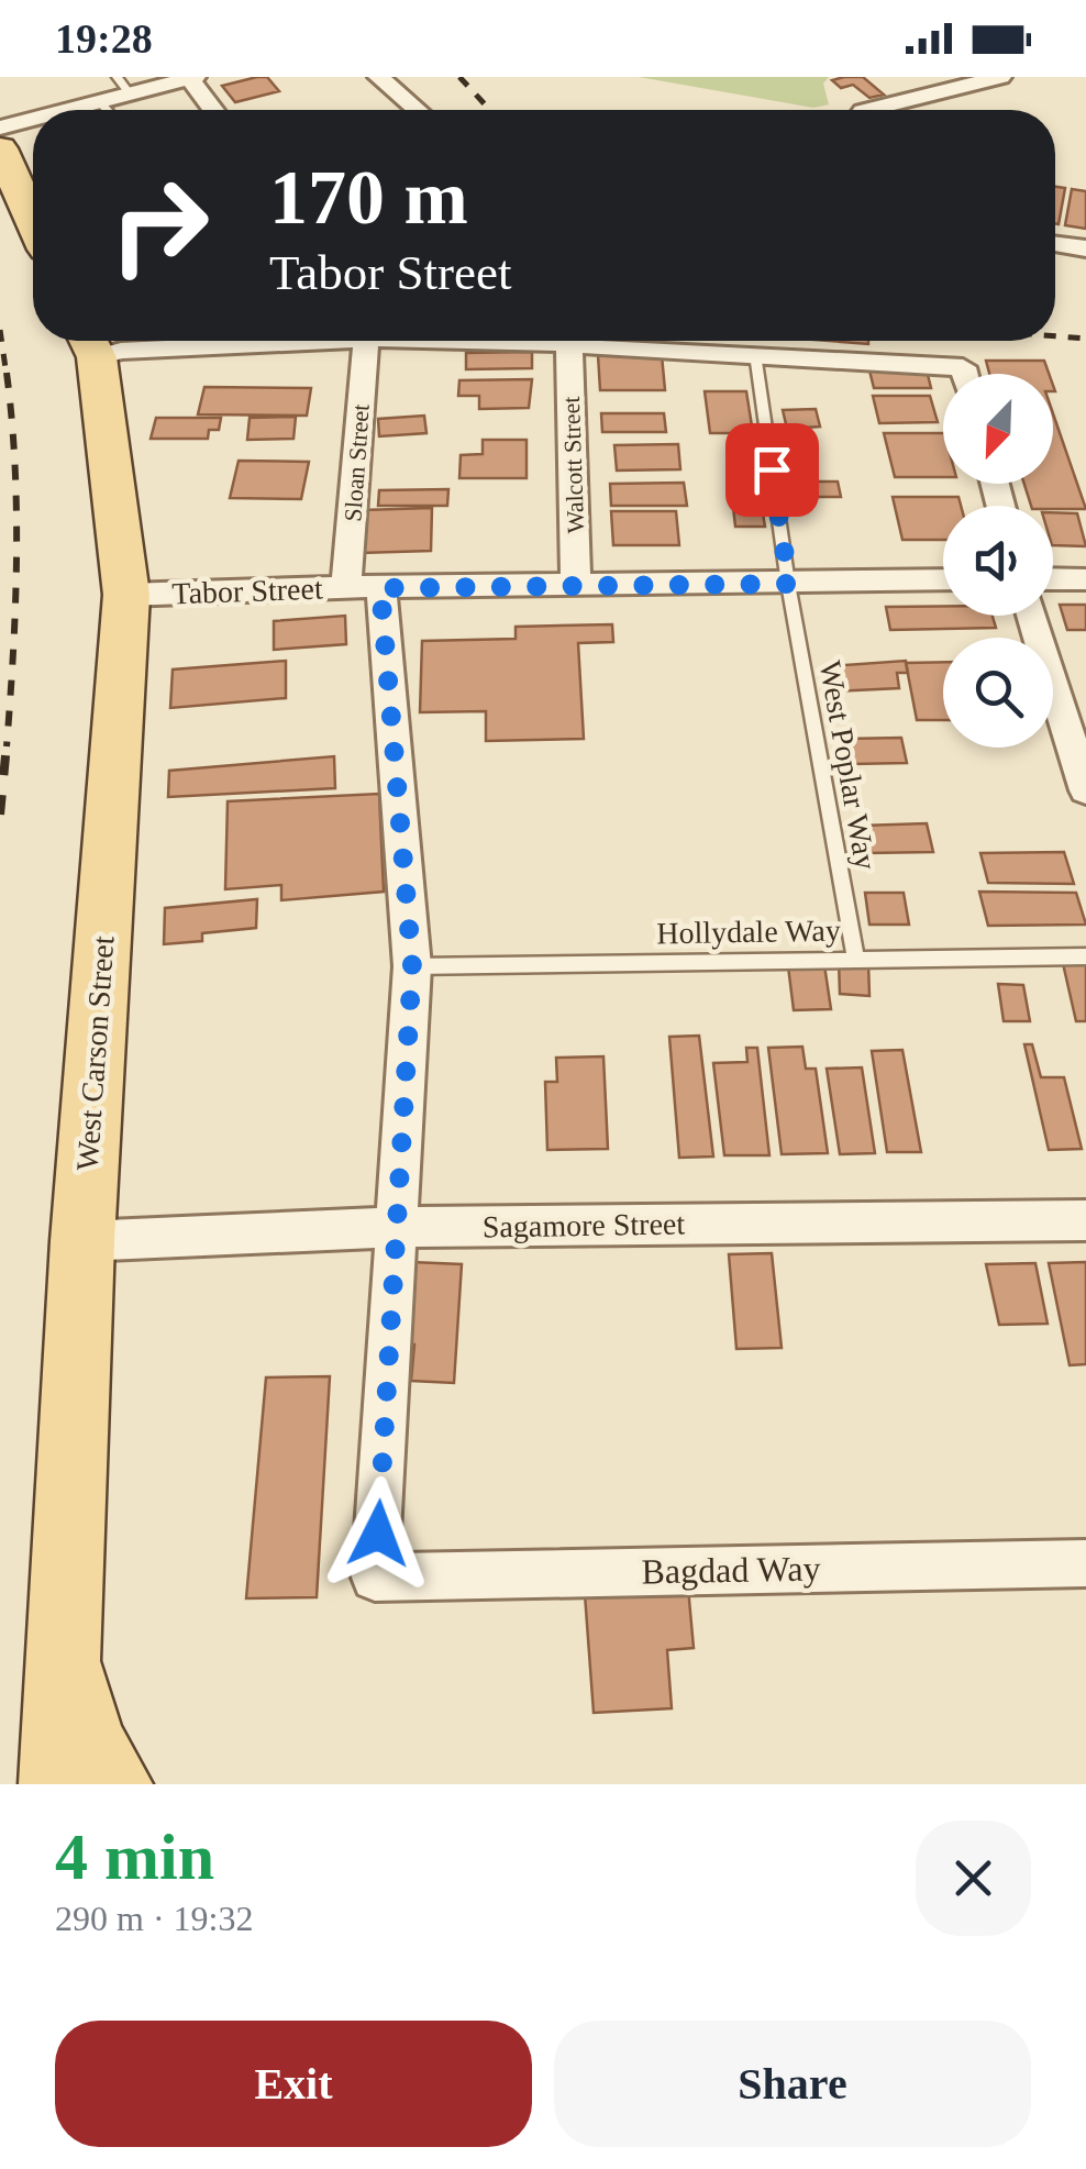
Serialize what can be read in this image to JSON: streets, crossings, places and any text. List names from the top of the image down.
{
  "streets": {
    "main road": ["West Carson Street"],
    "street": [
      "Sloan Street",
      "Walcott Street",
      "Tabor Street",
      "Sagamore Street",
      "Bagdad Way"
    ],
    "lane": ["West Poplar Way", "Hollydale Way"]
  },
  "crossings": [
    ["Sloan Street", "Tabor Street"],
    ["Sloan Street", "Hollydale Way"],
    ["Sloan Street", "Sagamore Street"],
    ["Sloan Street", "Bagdad Way"],
    ["Walcott Street", "Tabor Street"],
    ["Tabor Street", "West Poplar Way"],
    ["Tabor Street", "West Carson Street"],
    ["West Poplar Way", "Hollydale Way"],
    ["West Carson Street", "Sagamore Street"]
  ],
  "north": "bottom left",
  "page": {
    "status": "19:28",
    "turn": ["170 m", "Tabor Street"],
    "heading": ["4 min", "290 m · 19:32"],
    "buttons": ["Exit", "Share"]
  }
}
